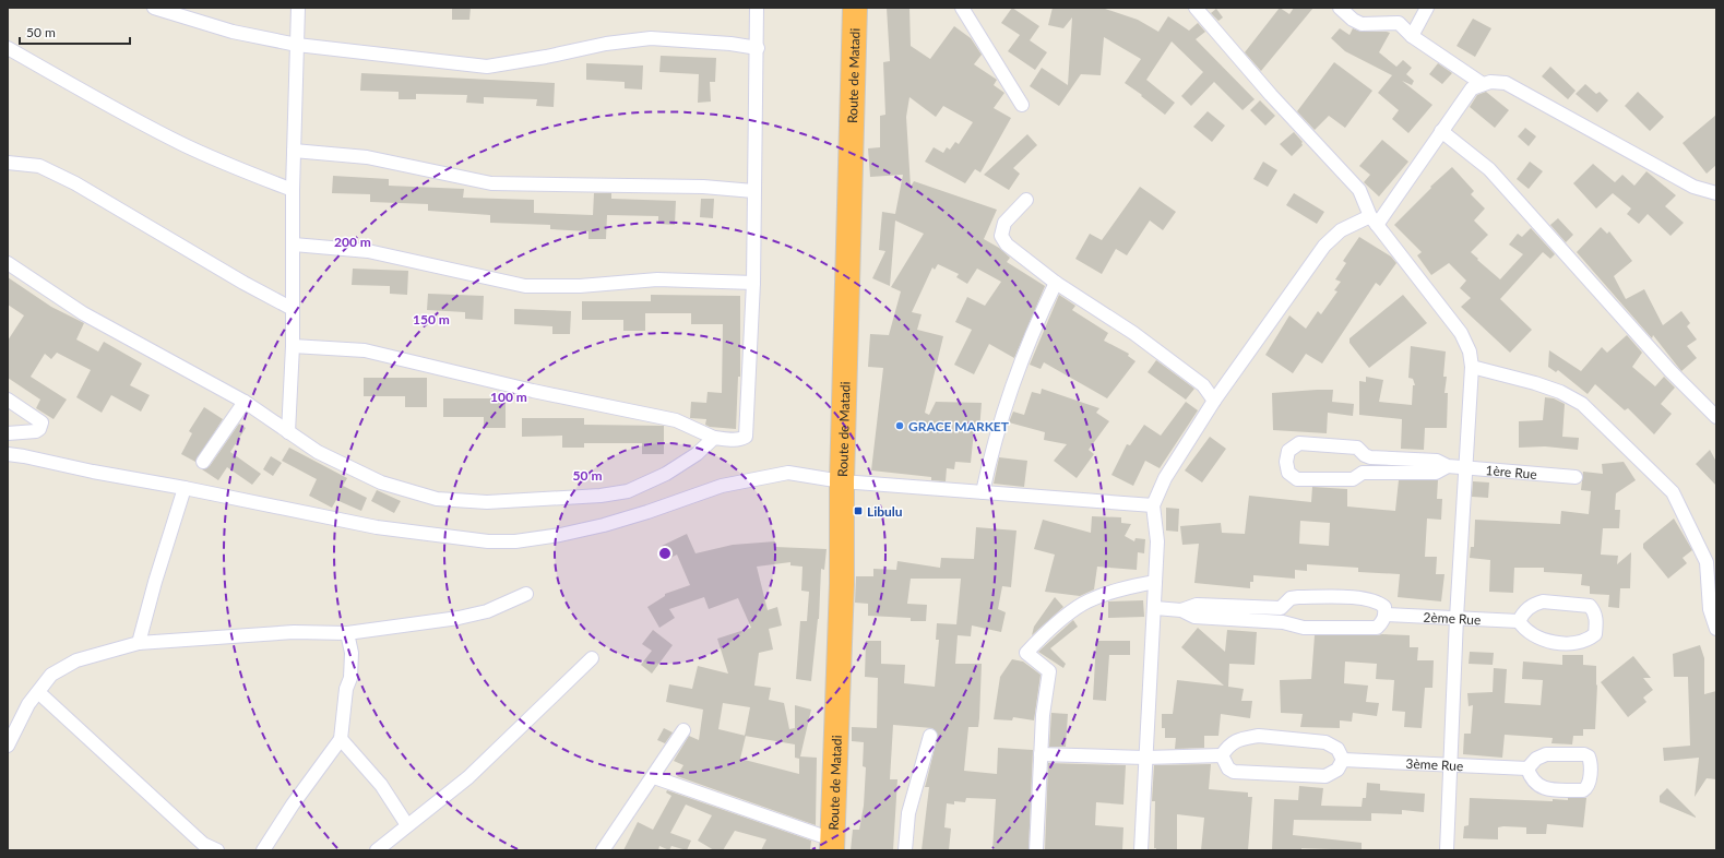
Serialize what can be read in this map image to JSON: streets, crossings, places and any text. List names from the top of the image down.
{
  "streets": {
    "highway": ["Route de Matadi"],
    "street": ["1ère Rue", "2ème Rue", "3ème Rue"]
  },
  "places": {
    "other": ["GRACE MARKET"],
    "transit": ["Libulu"]
  },
  "scale_bar": "50 m",
  "rings": [
    "200 m",
    "150 m",
    "100 m",
    "50 m"
  ]
}
